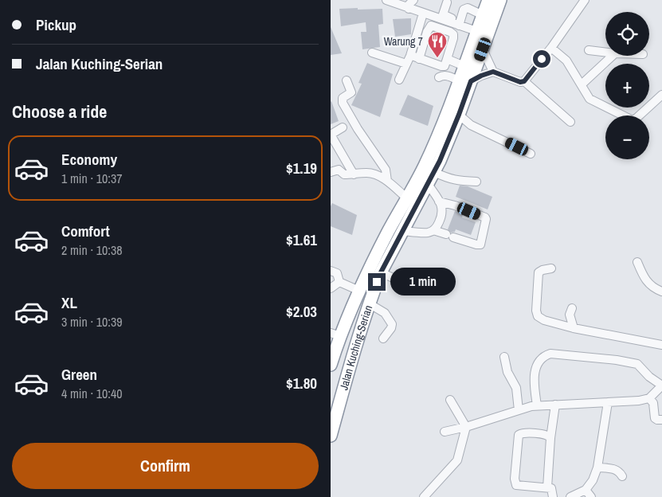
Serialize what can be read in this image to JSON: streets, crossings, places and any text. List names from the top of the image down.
{
  "streets": {
    "highway": ["Jalan Kuching-Serian"]
  },
  "places": {
    "restaurant": ["Warung 7"]
  },
  "page": {
    "banner": ["Pickup", "Jalan Kuching-Serian"],
    "map_buttons": ["+", "−"],
    "heading": "Choose a ride",
    "list": [
      {
        "name": "Economy",
        "note": "1 min · 10:37",
        "value": "$1.19"
      },
      {
        "name": "Comfort",
        "note": "2 min · 10:38",
        "value": "$1.61"
      },
      {
        "name": "XL",
        "note": "3 min · 10:39",
        "value": "$2.03"
      },
      {
        "name": "Green",
        "note": "4 min · 10:40",
        "value": "$1.80"
      }
    ],
    "bubble": "1 min",
    "buttons": "Confirm"
  }
}
